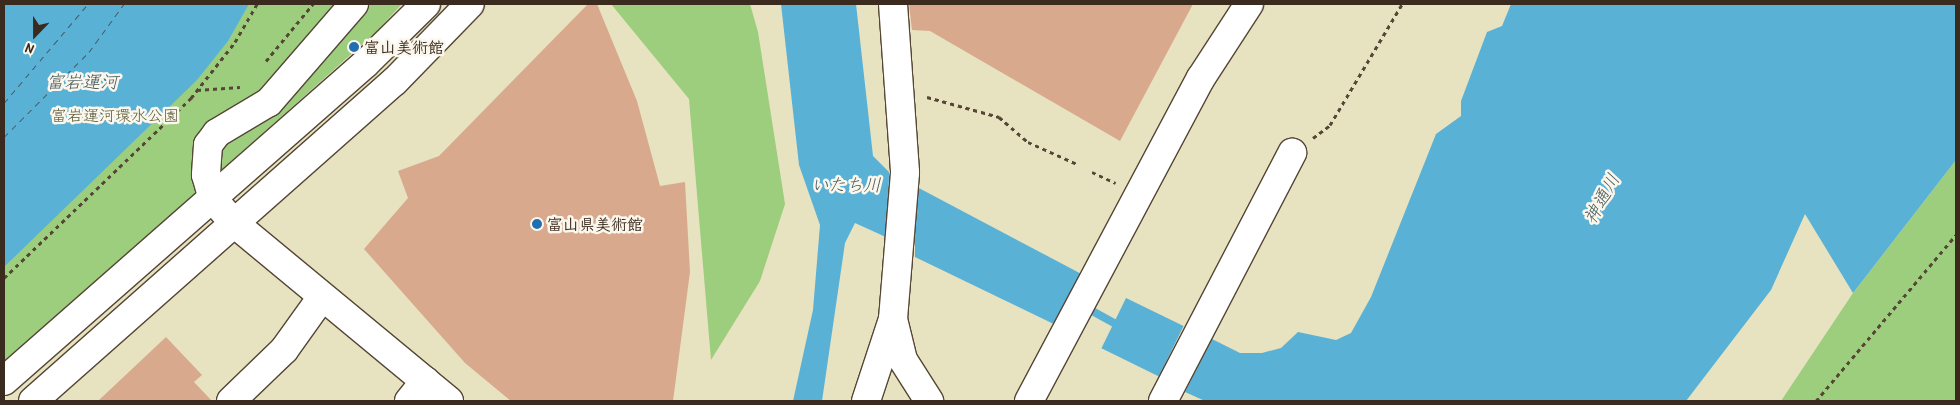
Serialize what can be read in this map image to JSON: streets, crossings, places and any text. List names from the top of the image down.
{
  "water": ["富岩運河", "いたち川", "神通川"],
  "parks": ["富岩運河環水公園"],
  "places": ["富山美術館", "富山県美術館"],
  "north": "bottom"
}
